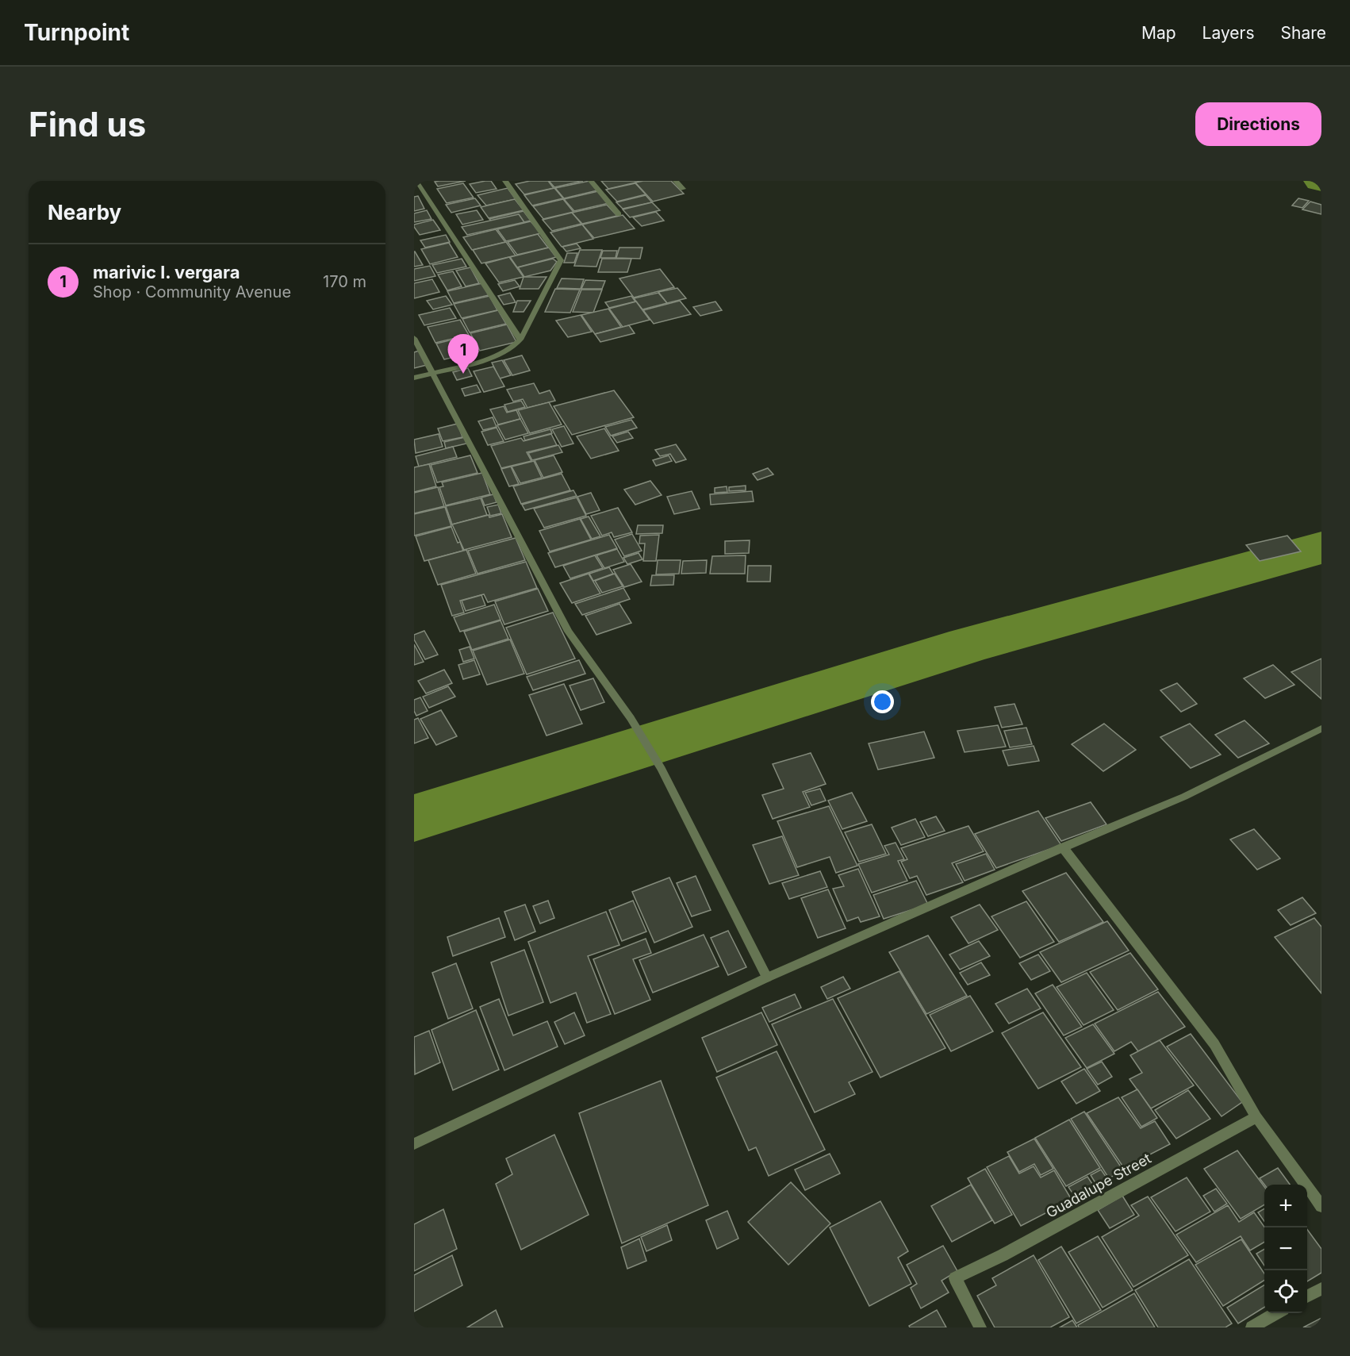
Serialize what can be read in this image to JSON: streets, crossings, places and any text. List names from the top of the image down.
{
  "streets": {
    "street": ["Guadalupe Street"]
  },
  "page": {
    "header": "Turnpoint",
    "nav": ["Map", "Layers", "Share"],
    "buttons": "Directions",
    "title": "Find us",
    "heading": "Nearby",
    "list": [
      {
        "mark": "1",
        "name": "marivic l. vergara",
        "note": "Shop · Community Avenue",
        "value": "170 m"
      }
    ],
    "pins": "1",
    "map_buttons": ["+", "−"]
  }
}
